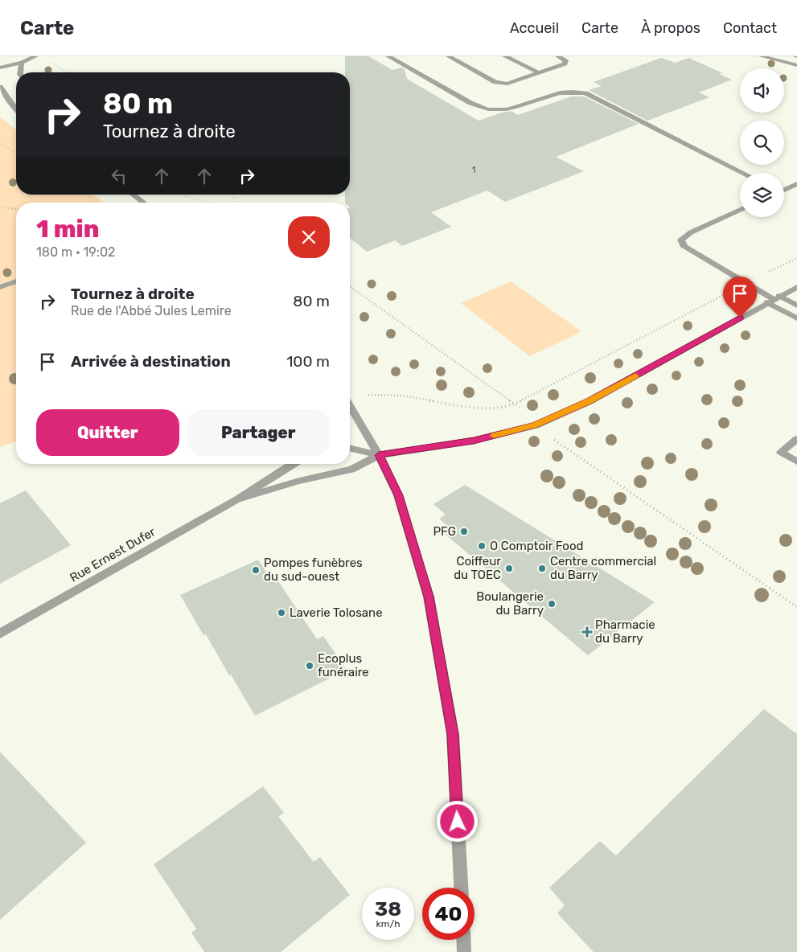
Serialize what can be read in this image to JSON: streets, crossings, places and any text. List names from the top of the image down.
{
  "streets": {
    "street": ["Rue Ernest Dufer"]
  },
  "places": {
    "other": [
      "PFG",
      "O Comptoir Food",
      "Coiffeur du TOEC",
      "Centre commercial du Barry",
      "Pompes funèbres du sud-ouest",
      "Boulangerie du Barry",
      "Laverie Tolosane",
      "Ecoplus funéraire"
    ],
    "health": ["Pharmacie du Barry"]
  },
  "house_numbers": ["1"],
  "page": {
    "header": "Carte",
    "nav": [
      "Accueil",
      "Carte",
      "À propos",
      "Contact"
    ],
    "turn": ["80 m", "Tournez à droite"],
    "heading": ["1 min", "180 m · 19:02"],
    "list": [
      {
        "name": "Tournez à droite",
        "note": "Rue de l'Abbé Jules Lemire",
        "value": "80 m"
      },
      {
        "name": "Arrivée à destination",
        "value": "100 m"
      }
    ],
    "buttons": ["Quitter", "Partager"],
    "speed": "38 km/h",
    "limit": "40"
  }
}
